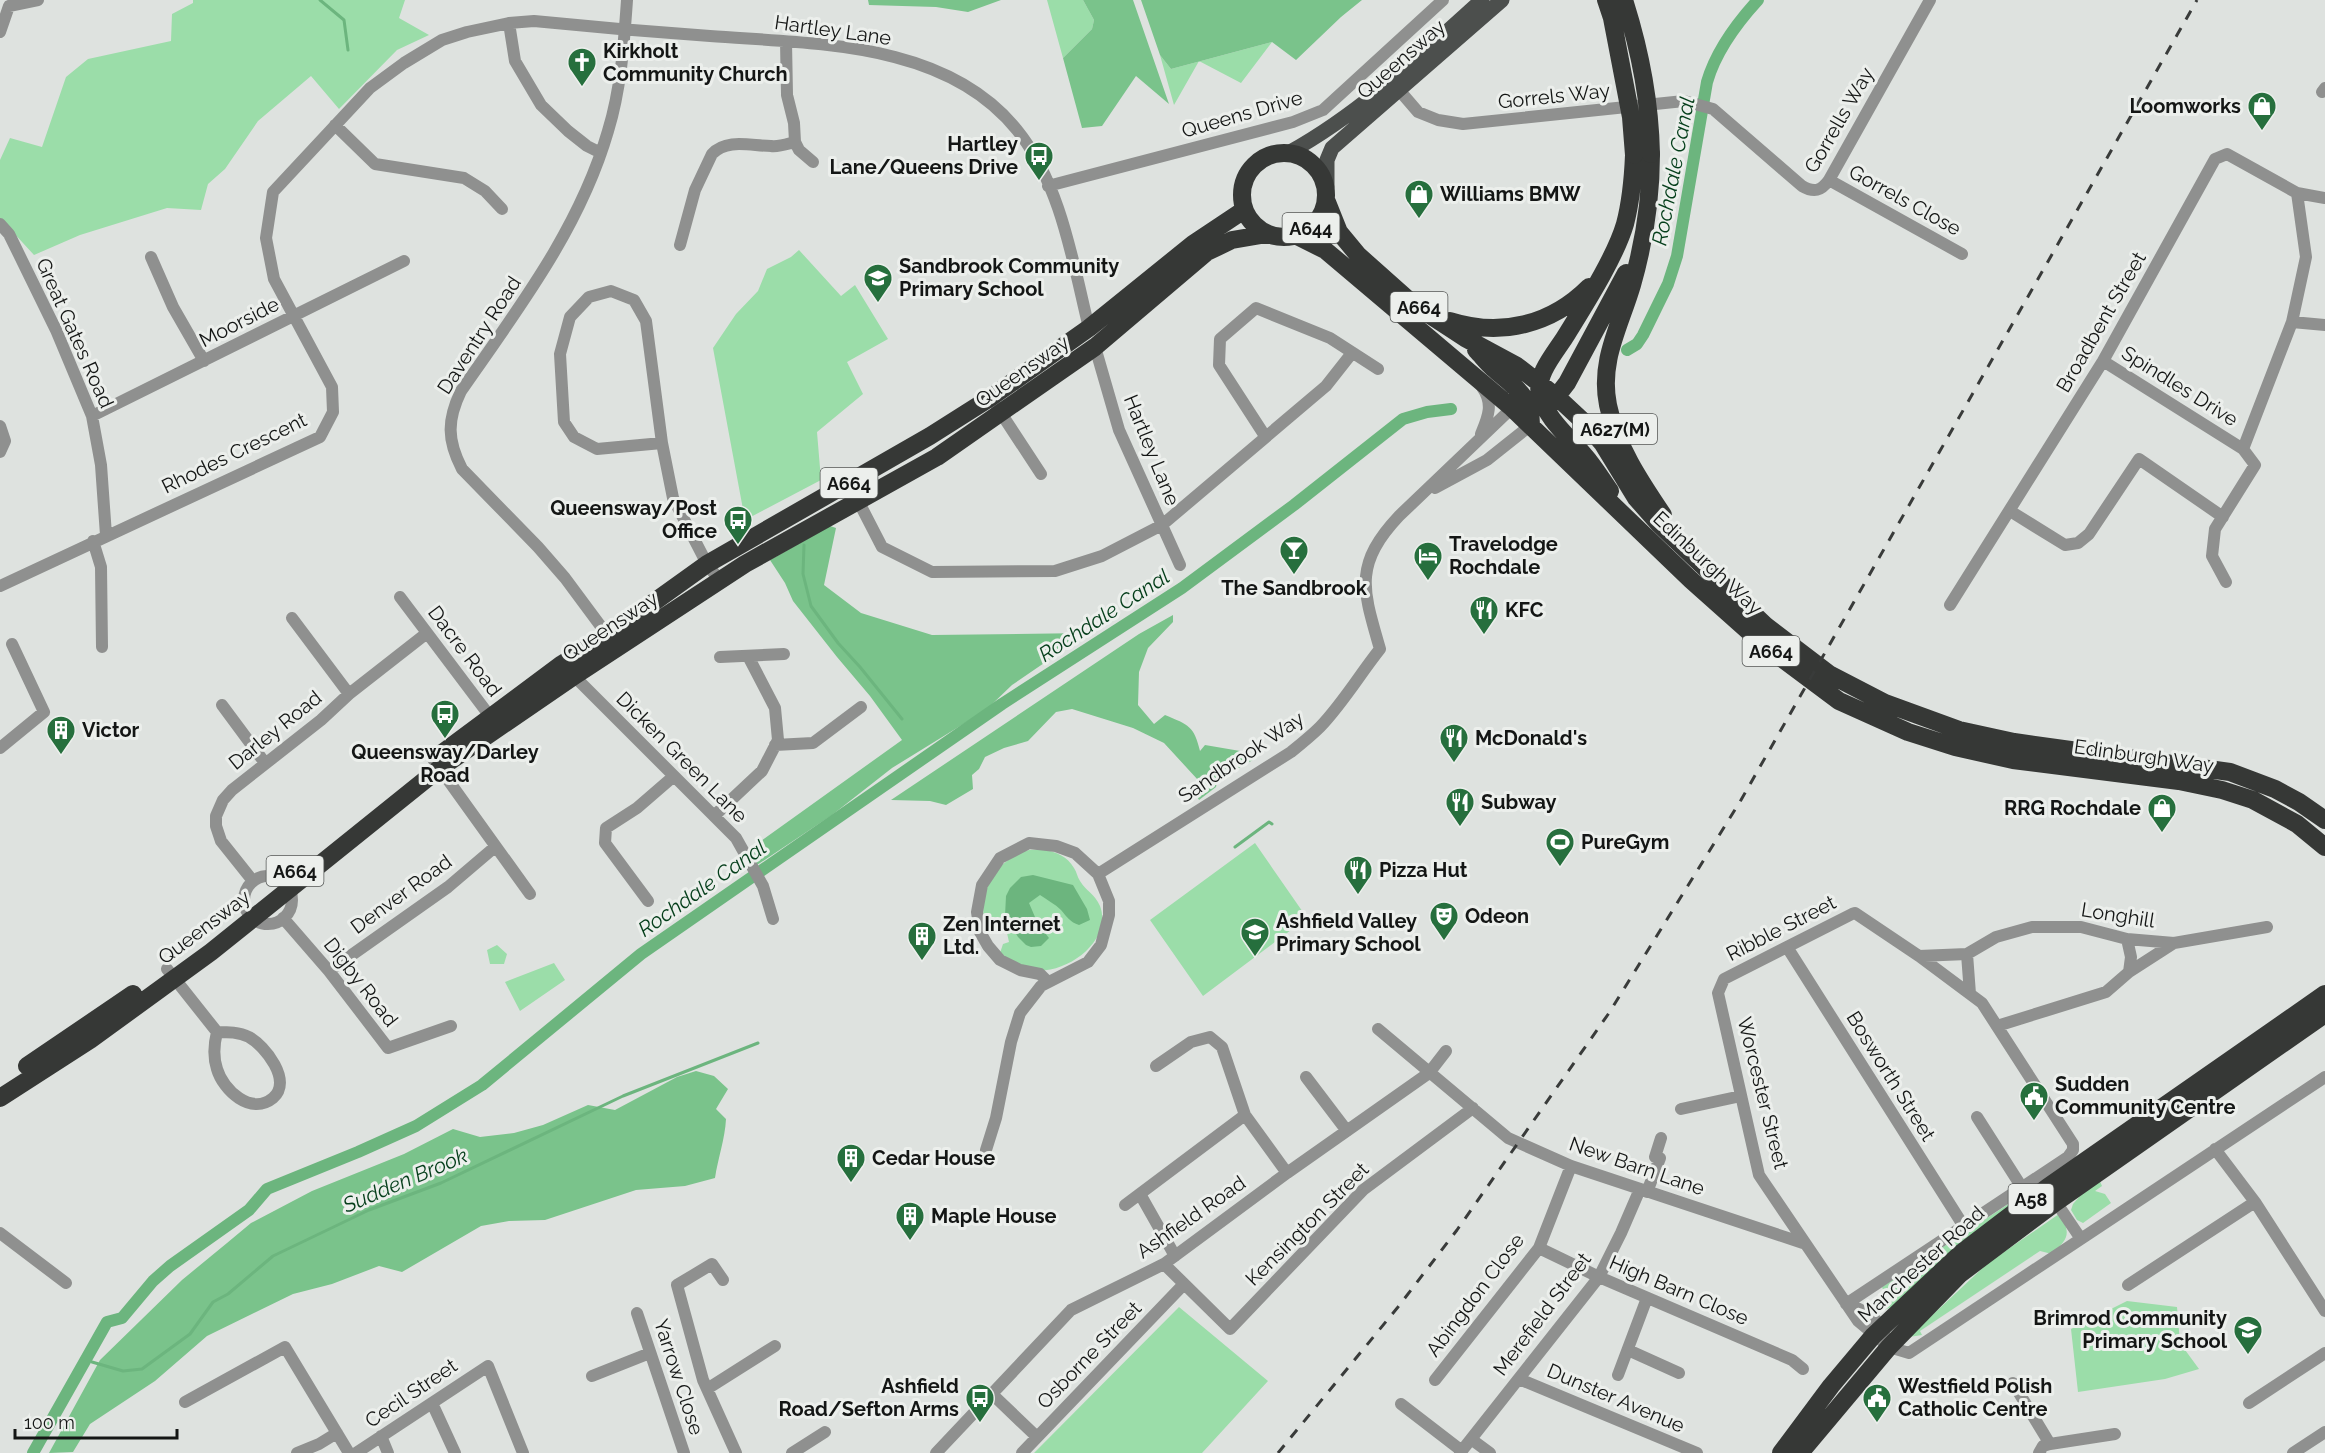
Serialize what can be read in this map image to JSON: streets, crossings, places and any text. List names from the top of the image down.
{
  "streets": {
    "highway": [
      "Queensway",
      "A644",
      "A664",
      "A627(M)",
      "Edinburgh Way",
      "A58",
      "Manchester Road"
    ],
    "street": [
      "Hartley Lane",
      "Gorrels Way",
      "Queens Drive",
      "Gorrells Way",
      "Gorrels Close",
      "Moorside",
      "Broadbent Street",
      "Great Gates Road",
      "Daventry Road",
      "Spindles Drive",
      "Rhodes Crescent",
      "Dacre Road",
      "Darley Road",
      "Dicken Green Lane",
      "Sandbrook Way",
      "Denver Road",
      "Longhill",
      "Ribble Street",
      "Digby Road",
      "Bosworth Street",
      "Worcester Street",
      "New Barn Lane",
      "Ashfield Road",
      "Kensington Street",
      "High Barn Close",
      "Abingdon Close",
      "Merefield Street",
      "Osborne Street",
      "Yarrow Close",
      "Cecil Street",
      "Dunster Avenue"
    ]
  },
  "crossings": [
    ["Hartley Lane", "Queensway"],
    ["Hartley Lane", "Queens Drive"],
    ["Hartley Lane", "Daventry Road"],
    ["Hartley Lane", "Rhodes Crescent"],
    ["Queensway", "Gorrels Way"],
    ["Queensway", "A644"],
    ["Queensway", "Daventry Road"],
    ["Queensway", "Edinburgh Way"],
    ["Queensway", "Dacre Road"],
    ["Queensway", "Dicken Green Lane"],
    ["Gorrels Way", "Gorrells Way"],
    ["Gorrells Way", "Gorrels Close"],
    ["A644", "Edinburgh Way"],
    ["A664", "Edinburgh Way"],
    ["A664", "Sandbrook Way"],
    ["Moorside", "Great Gates Road"],
    ["Moorside", "Rhodes Crescent"],
    ["Broadbent Street", "Spindles Drive"],
    ["Great Gates Road", "Rhodes Crescent"],
    ["Daventry Road", "Rhodes Crescent"],
    ["A627(M)", "Edinburgh Way"],
    ["Edinburgh Way", "Sandbrook Way"],
    ["Dacre Road", "Darley Road"],
    ["Denver Road", "Digby Road"],
    ["Ribble Street", "Bosworth Street"],
    ["Ribble Street", "Worcester Street"],
    ["Worcester Street", "New Barn Lane"],
    ["New Barn Lane", "Ashfield Road"],
    ["New Barn Lane", "Kensington Street"],
    ["New Barn Lane", "Abingdon Close"],
    ["New Barn Lane", "Merefield Street"],
    ["Kensington Street", "Osborne Street"],
    ["High Barn Close", "Abingdon Close"],
    ["High Barn Close", "Merefield Street"],
    ["Merefield Street", "Dunster Avenue"]
  ],
  "water": ["Rochdale Canal", "Sudden Brook"],
  "places": {
    "church": ["Kirkholt Community Church"],
    "shop": ["Loomworks", "Williams BMW", "RRG Rochdale"],
    "bus stop": [
      "Hartley Lane/Queens Drive",
      "Queensway/Post Office",
      "Queensway/Darley Road",
      "Ashfield Road/Sefton Arms"
    ],
    "school or university": ["Sandbrook Community Primary School", "Ashfield Valley Primary School", "Brimrod Community Primary School"],
    "bar": ["The Sandbrook"],
    "hotel": ["Travelodge Rochdale"],
    "restaurant": [
      "KFC",
      "McDonald's",
      "Subway",
      "Pizza Hut"
    ],
    "building": [
      "Victor",
      "Zen Internet Ltd.",
      "Cedar House",
      "Maple House"
    ],
    "sports": ["PureGym"],
    "theatre": ["Odeon"],
    "public building": ["Sudden Community Centre", "Westfield Polish Catholic Centre"]
  },
  "scale_bar": "100 m"
}
